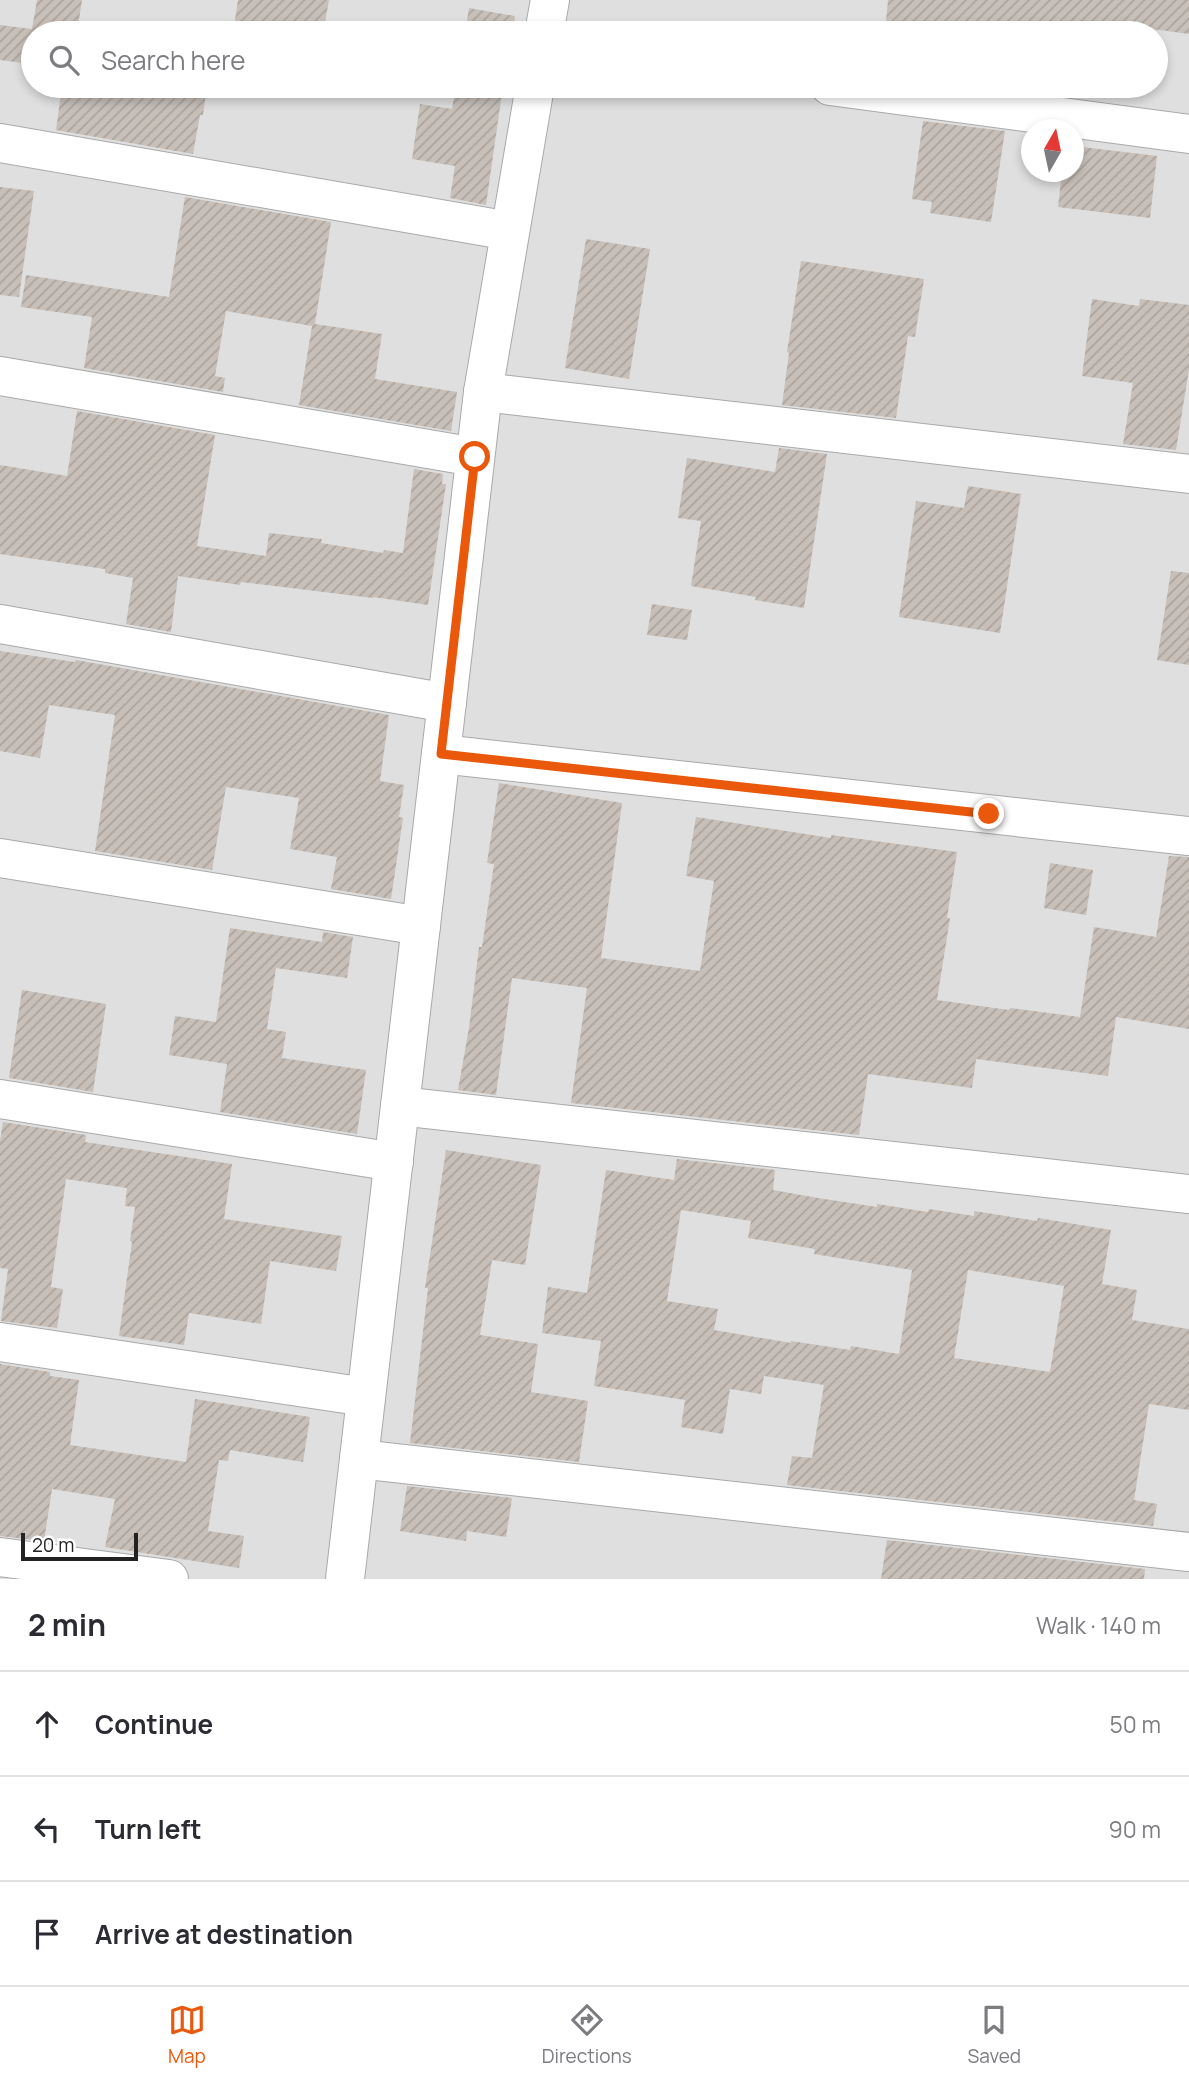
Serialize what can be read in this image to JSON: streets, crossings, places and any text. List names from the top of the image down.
{
  "scale_bar": "20 m",
  "north": "top",
  "page": {
    "search": "Search here",
    "scale": "20 m",
    "heading": ["2 min", "Walk · 140 m"],
    "list": [
      ["Continue", "50 m"],
      ["Turn left", "90 m"],
      "Arrive at destination"
    ],
    "nav": ["Map", "Directions", "Saved"]
  }
}
